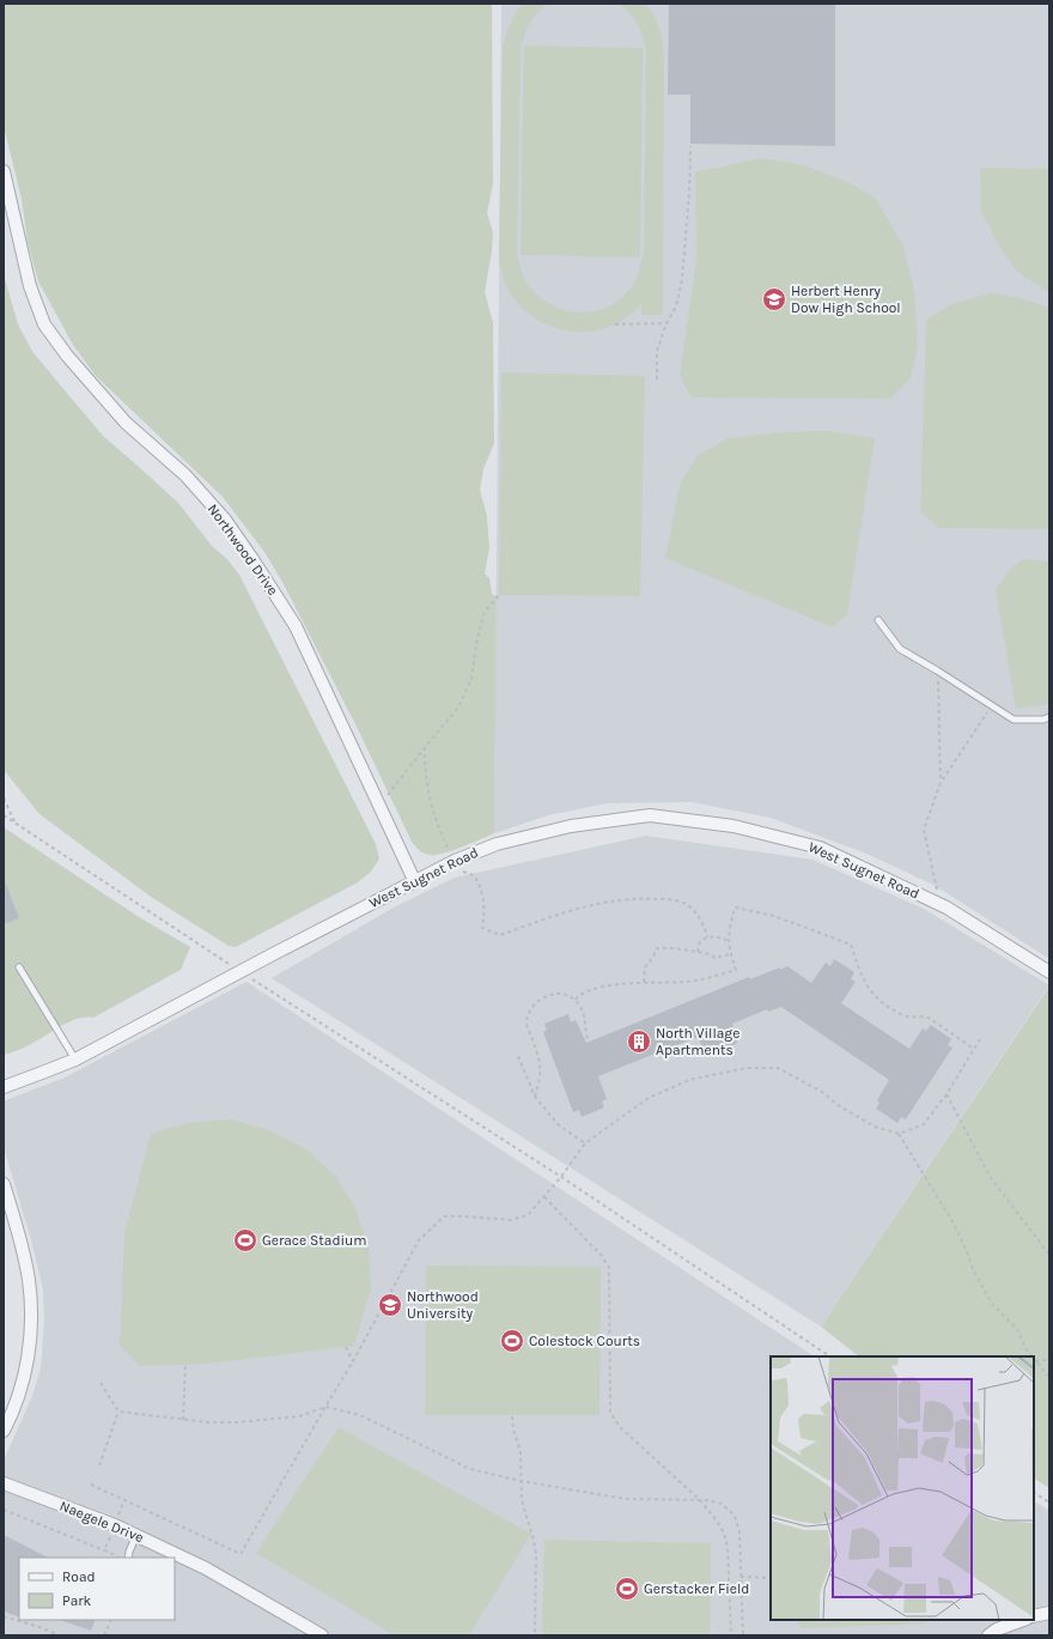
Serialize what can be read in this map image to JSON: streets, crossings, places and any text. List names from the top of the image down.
{
  "streets": {
    "street": ["Northwood Drive", "West Sugnet Road", "Naegele Drive"]
  },
  "crossings": [
    ["Northwood Drive", "West Sugnet Road"]
  ],
  "places": {
    "school or university": ["Herbert Henry Dow High School", "Northwood University"],
    "building": ["North Village Apartments"],
    "sports": ["Gerace Stadium", "Colestock Courts", "Gerstacker Field"]
  },
  "legend": ["Road", "Park"]
}
